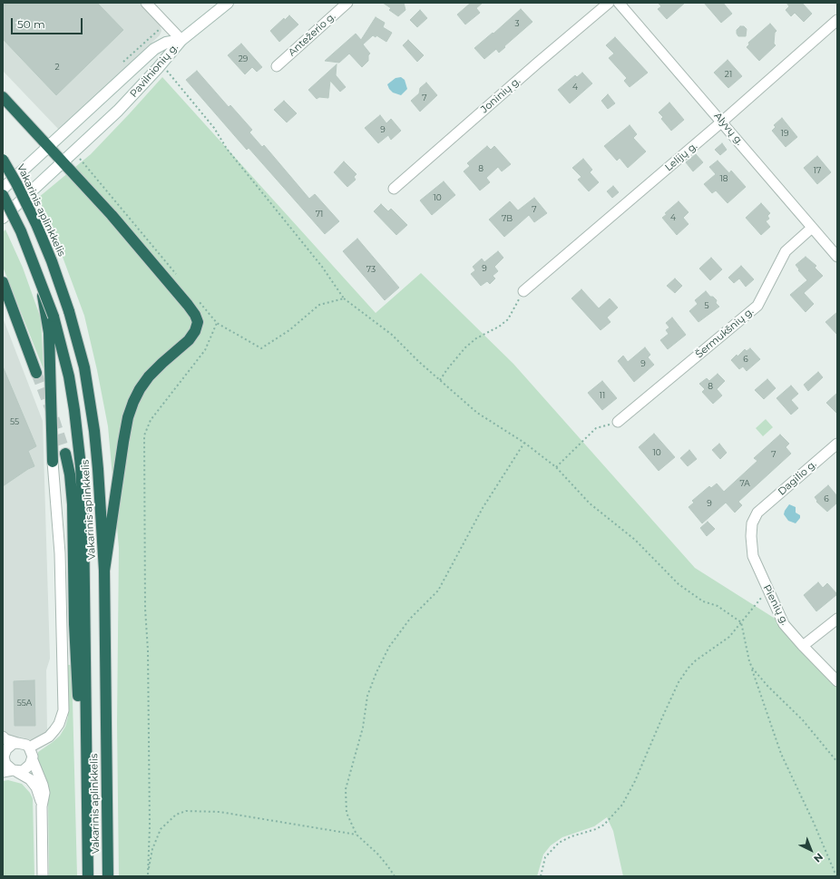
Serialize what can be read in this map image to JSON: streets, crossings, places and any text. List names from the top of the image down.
{
  "streets": {
    "highway": ["Vakarinis aplinkkelis"],
    "street": [
      "Antežerio g.",
      "Pavilnionių g.",
      "Joninių g.",
      "Alyvų g.",
      "Lelijų g.",
      "Šermukšnių g.",
      "Dagilio g.",
      "Pienių g."
    ]
  },
  "crossings": [
    ["Alyvų g.", "Lelijų g."],
    ["Alyvų g.", "Šermukšnių g."],
    ["Dagilio g.", "Pienių g."]
  ],
  "house_numbers": [
    "3",
    "29",
    "2",
    "21",
    "4",
    "7",
    "9",
    "19",
    "8",
    "17",
    "18",
    "10",
    "7",
    "71",
    "4",
    "7B",
    "9",
    "73",
    "5",
    "6",
    "9",
    "8",
    "11",
    "55",
    "10",
    "7",
    "7A",
    "6",
    "9",
    "55A"
  ],
  "scale_bar": "50 m",
  "north": "bottom right"
}
